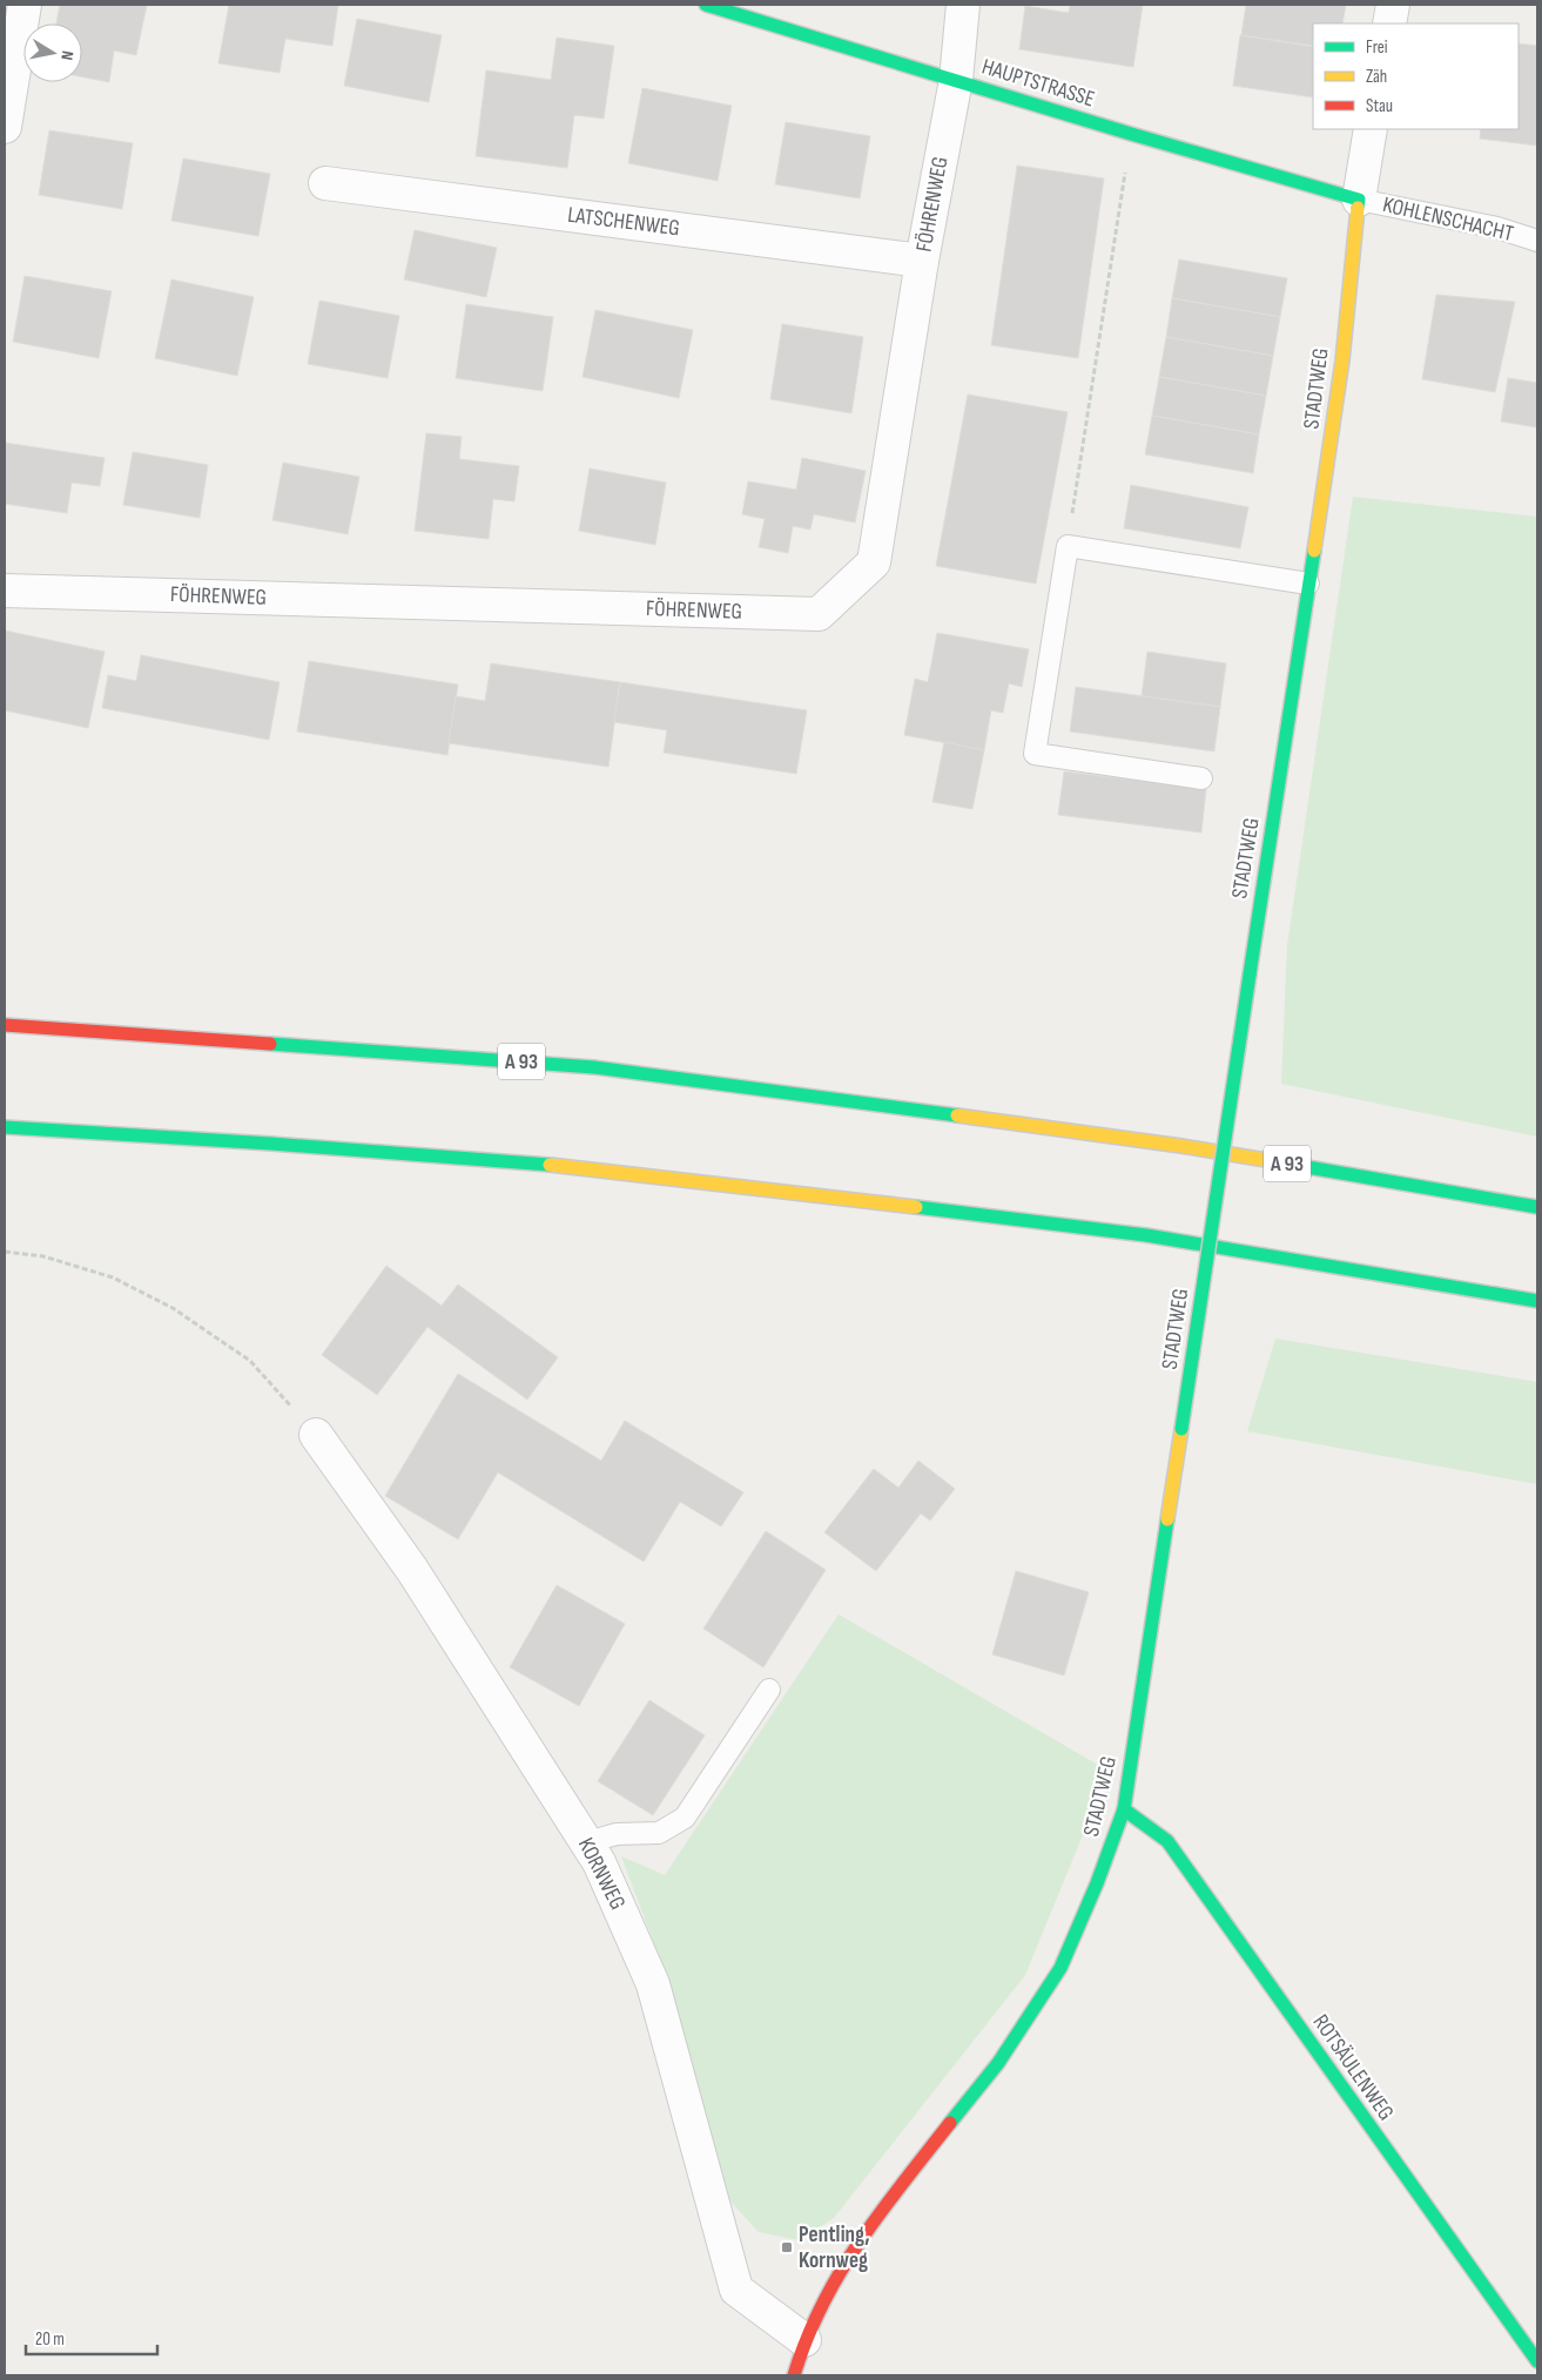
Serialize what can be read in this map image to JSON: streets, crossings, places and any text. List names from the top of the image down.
{
  "streets": {
    "main road": [
      "HAUPTSTRASSE",
      "STADTWEG",
      "A 93",
      "ROTSÄULENWEG"
    ],
    "street": ["FÖHRENWEG", "LATSCHENWEG", "KORNWEG"],
    "lane": ["KOHLENSCHACHT"]
  },
  "crossings": [
    ["HAUPTSTRASSE", "FÖHRENWEG"],
    ["HAUPTSTRASSE", "KOHLENSCHACHT"],
    ["HAUPTSTRASSE", "STADTWEG"],
    ["FÖHRENWEG", "LATSCHENWEG"],
    ["KOHLENSCHACHT", "STADTWEG"],
    ["STADTWEG", "KORNWEG"],
    ["STADTWEG", "ROTSÄULENWEG"]
  ],
  "places": {
    "transit": ["Pentling, Kornweg"]
  },
  "legend": ["Frei", "Zäh", "Stau"],
  "scale_bar": "20 m",
  "north": "right"
}
